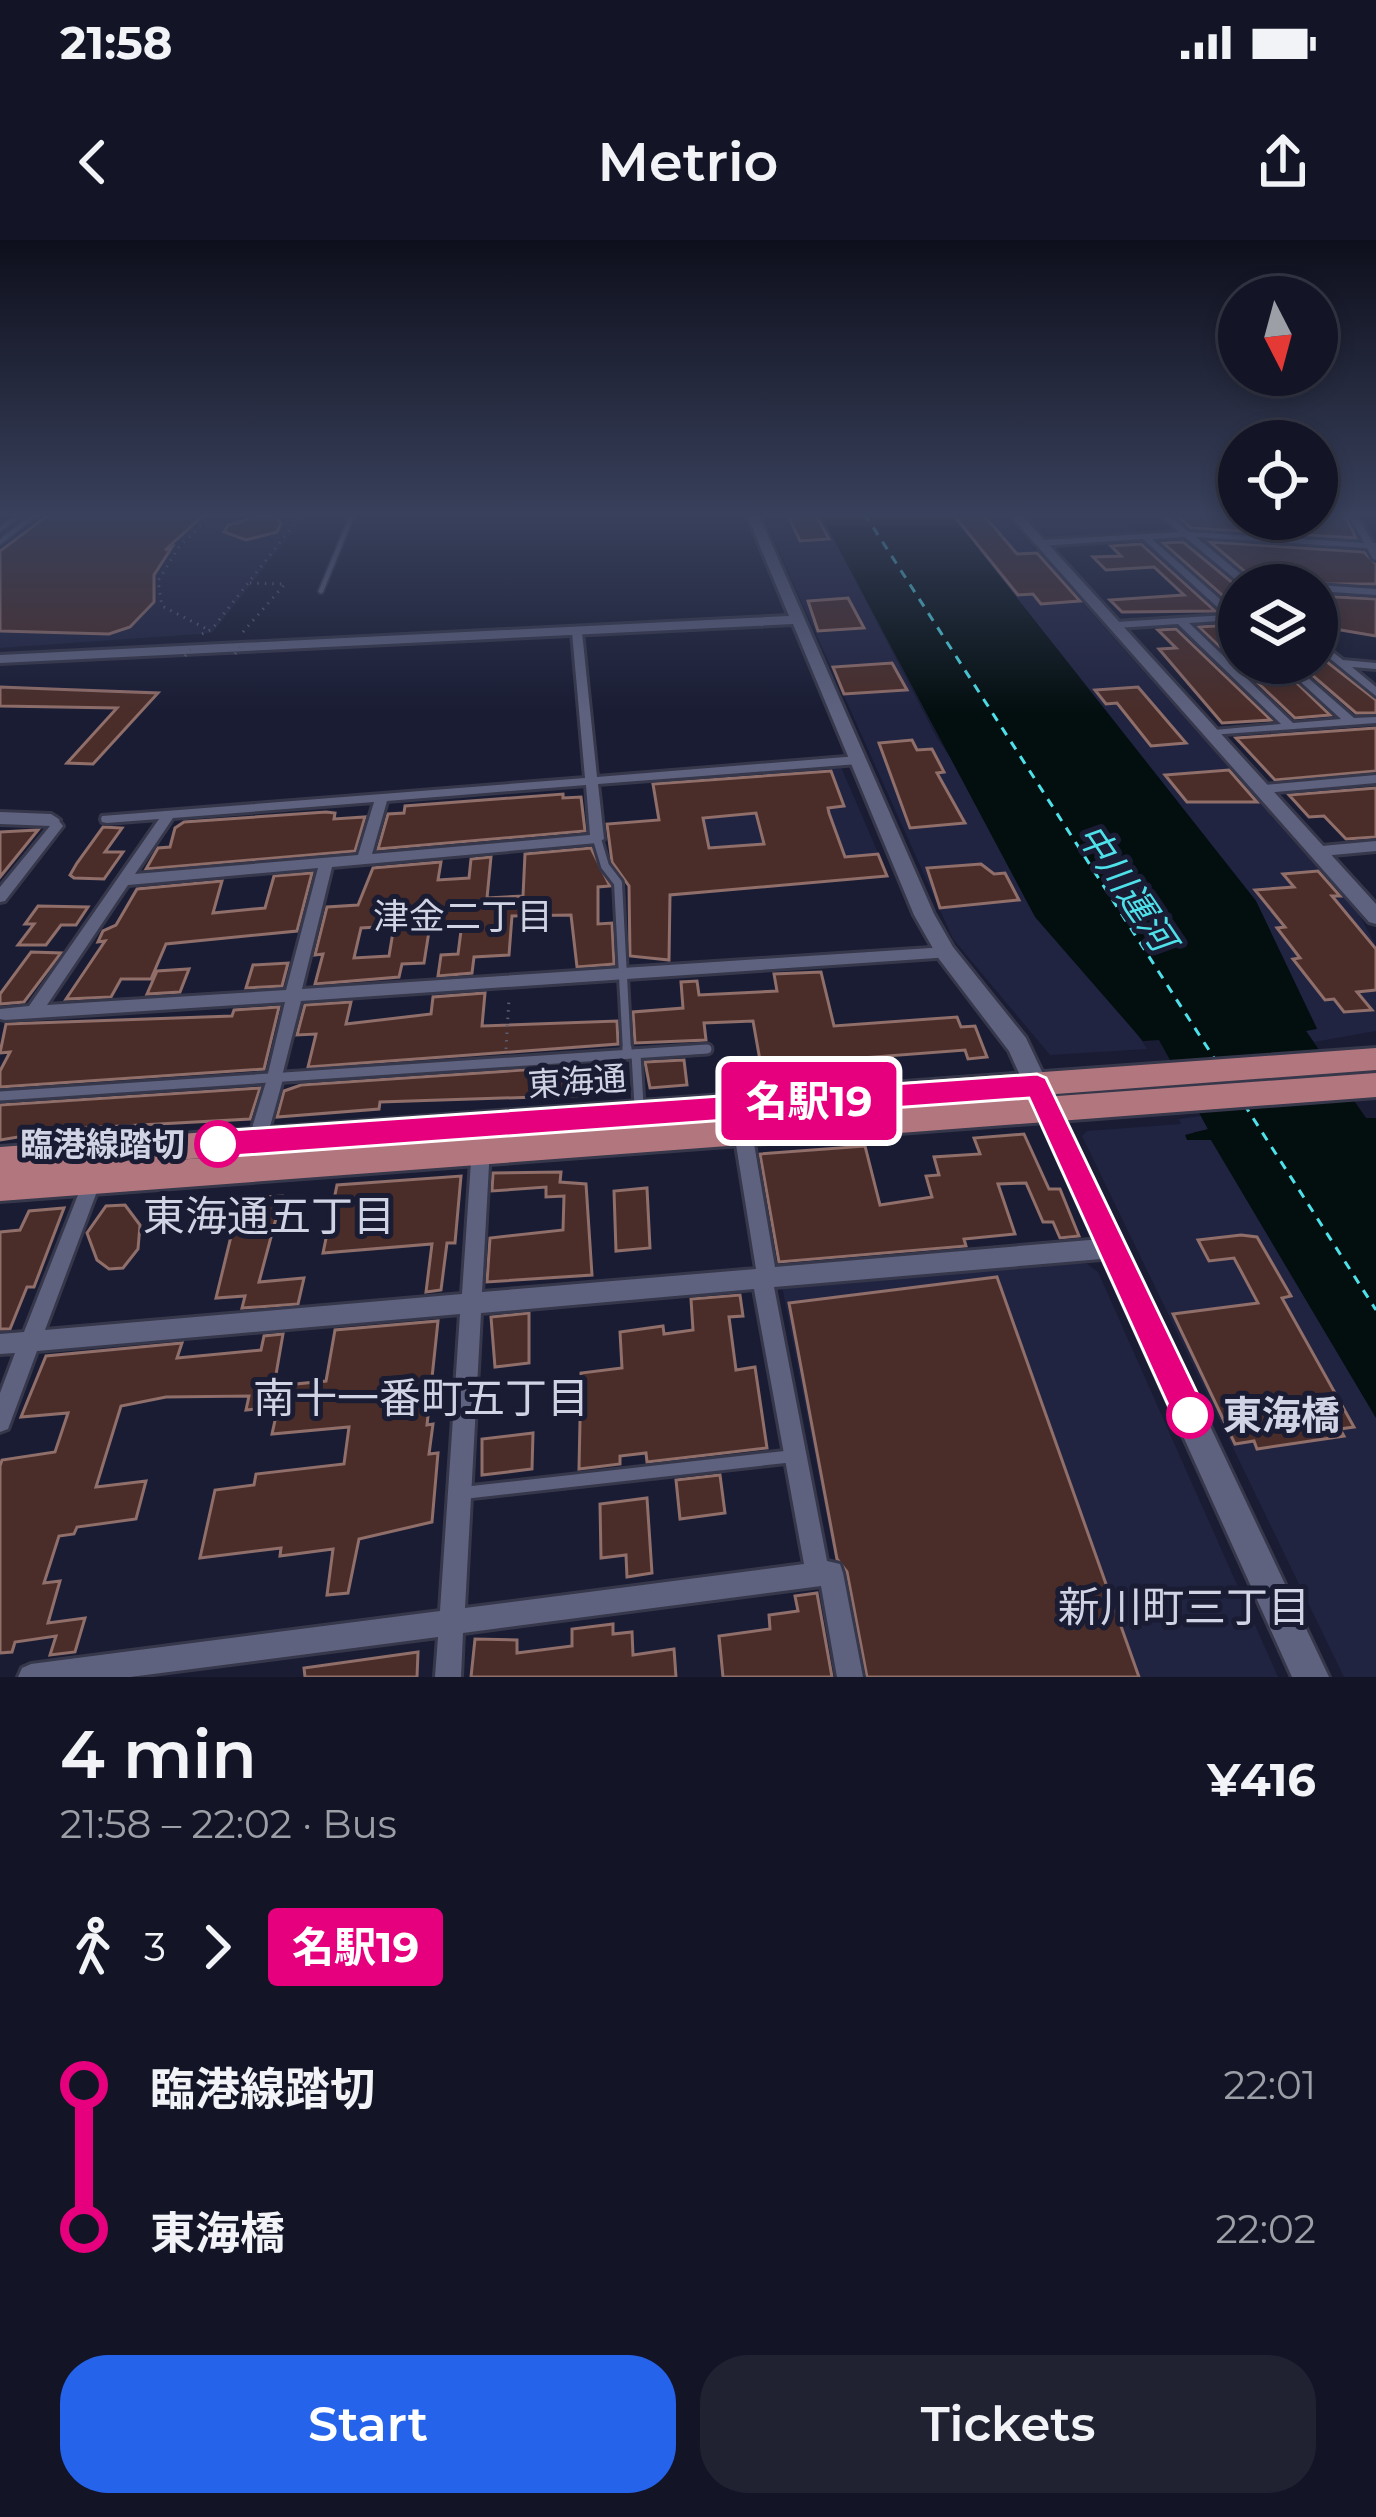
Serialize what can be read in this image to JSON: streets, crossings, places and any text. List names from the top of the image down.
{
  "streets": {
    "main road": ["東海通"]
  },
  "districts": [
    "津金二丁目",
    "東海通五丁目",
    "南十一番町五丁目",
    "新川町三丁目"
  ],
  "water": ["中川運河"],
  "places": ["臨港線踏切", "東海橋"],
  "lines": ["bus line 名駅19"],
  "north": "bottom",
  "page": {
    "status": "21:58",
    "header": "Metrio",
    "on_map": "名駅19",
    "heading": ["4 min", "21:58 – 22:02 · Bus", "¥416"],
    "legs": ["3", "名駅19"],
    "list": [
      {
        "name": "臨港線踏切",
        "value": "22:01"
      },
      {
        "name": "東海橋",
        "value": "22:02"
      }
    ],
    "buttons": ["Start", "Tickets"]
  }
}
